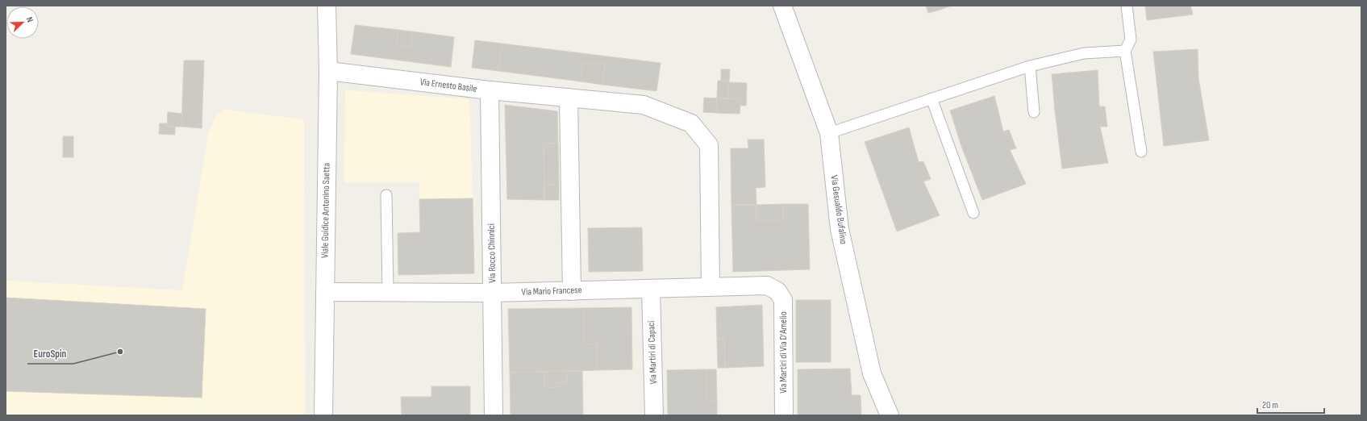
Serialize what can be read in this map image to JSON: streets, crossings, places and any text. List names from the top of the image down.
{
  "streets": {
    "street": [
      "Via Ernesto Basile",
      "Via Gesualdo Bufalino",
      "Viale Guidice Antonino Saetta",
      "Via Rocco Chinnici",
      "Via Mario Francese",
      "Via Martiri di Capaci",
      "Via Martiri di Via D'Amelio"
    ]
  },
  "crossings": [
    ["Via Ernesto Basile", "Viale Guidice Antonino Saetta"],
    ["Via Ernesto Basile", "Via Rocco Chinnici"],
    ["Via Ernesto Basile", "Via Mario Francese"],
    ["Viale Guidice Antonino Saetta", "Via Mario Francese"],
    ["Via Rocco Chinnici", "Via Mario Francese"],
    ["Via Mario Francese", "Via Martiri di Capaci"],
    ["Via Mario Francese", "Via Martiri di Via D'Amelio"]
  ],
  "places": ["EuroSpin"],
  "scale_bar": "20 m",
  "north": "top right"
}
